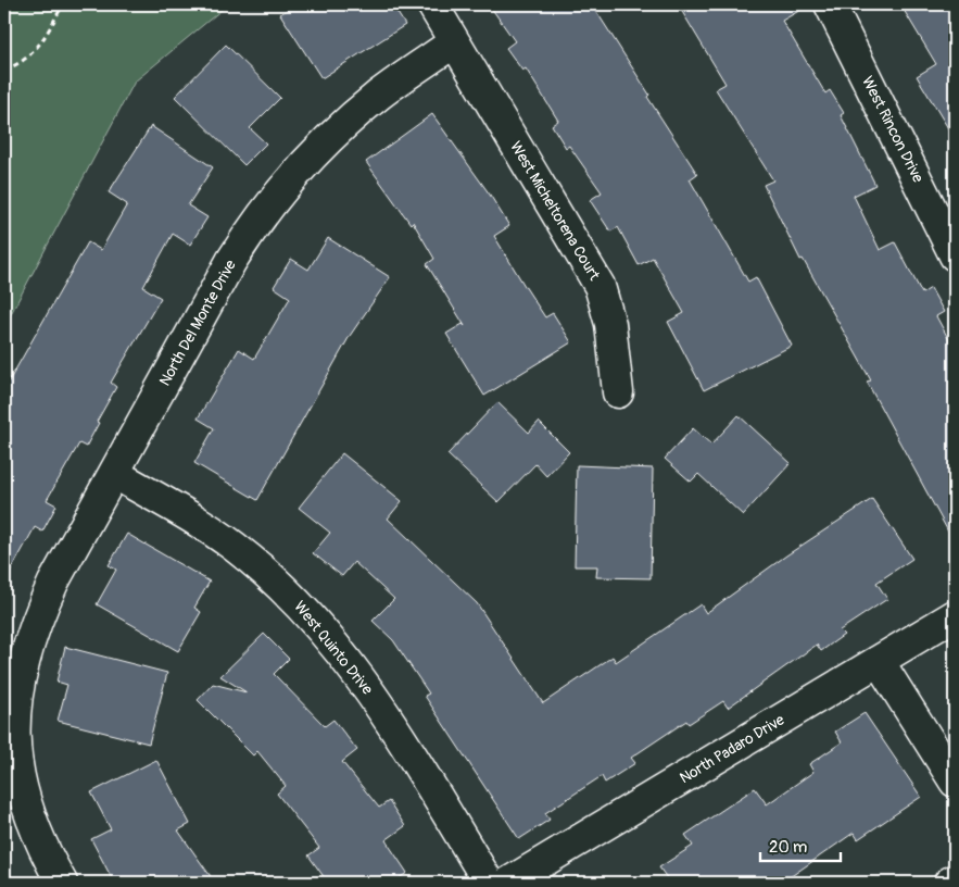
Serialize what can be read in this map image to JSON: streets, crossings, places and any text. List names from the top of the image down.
{
  "streets": {
    "street": [
      "West Rincon Drive",
      "West Micheltorena Court",
      "North Del Monte Drive",
      "West Quinto Drive",
      "North Padaro Drive"
    ]
  },
  "crossings": [
    ["West Micheltorena Court", "North Del Monte Drive"],
    ["North Del Monte Drive", "West Quinto Drive"]
  ],
  "scale_bar": "20 m"
}
